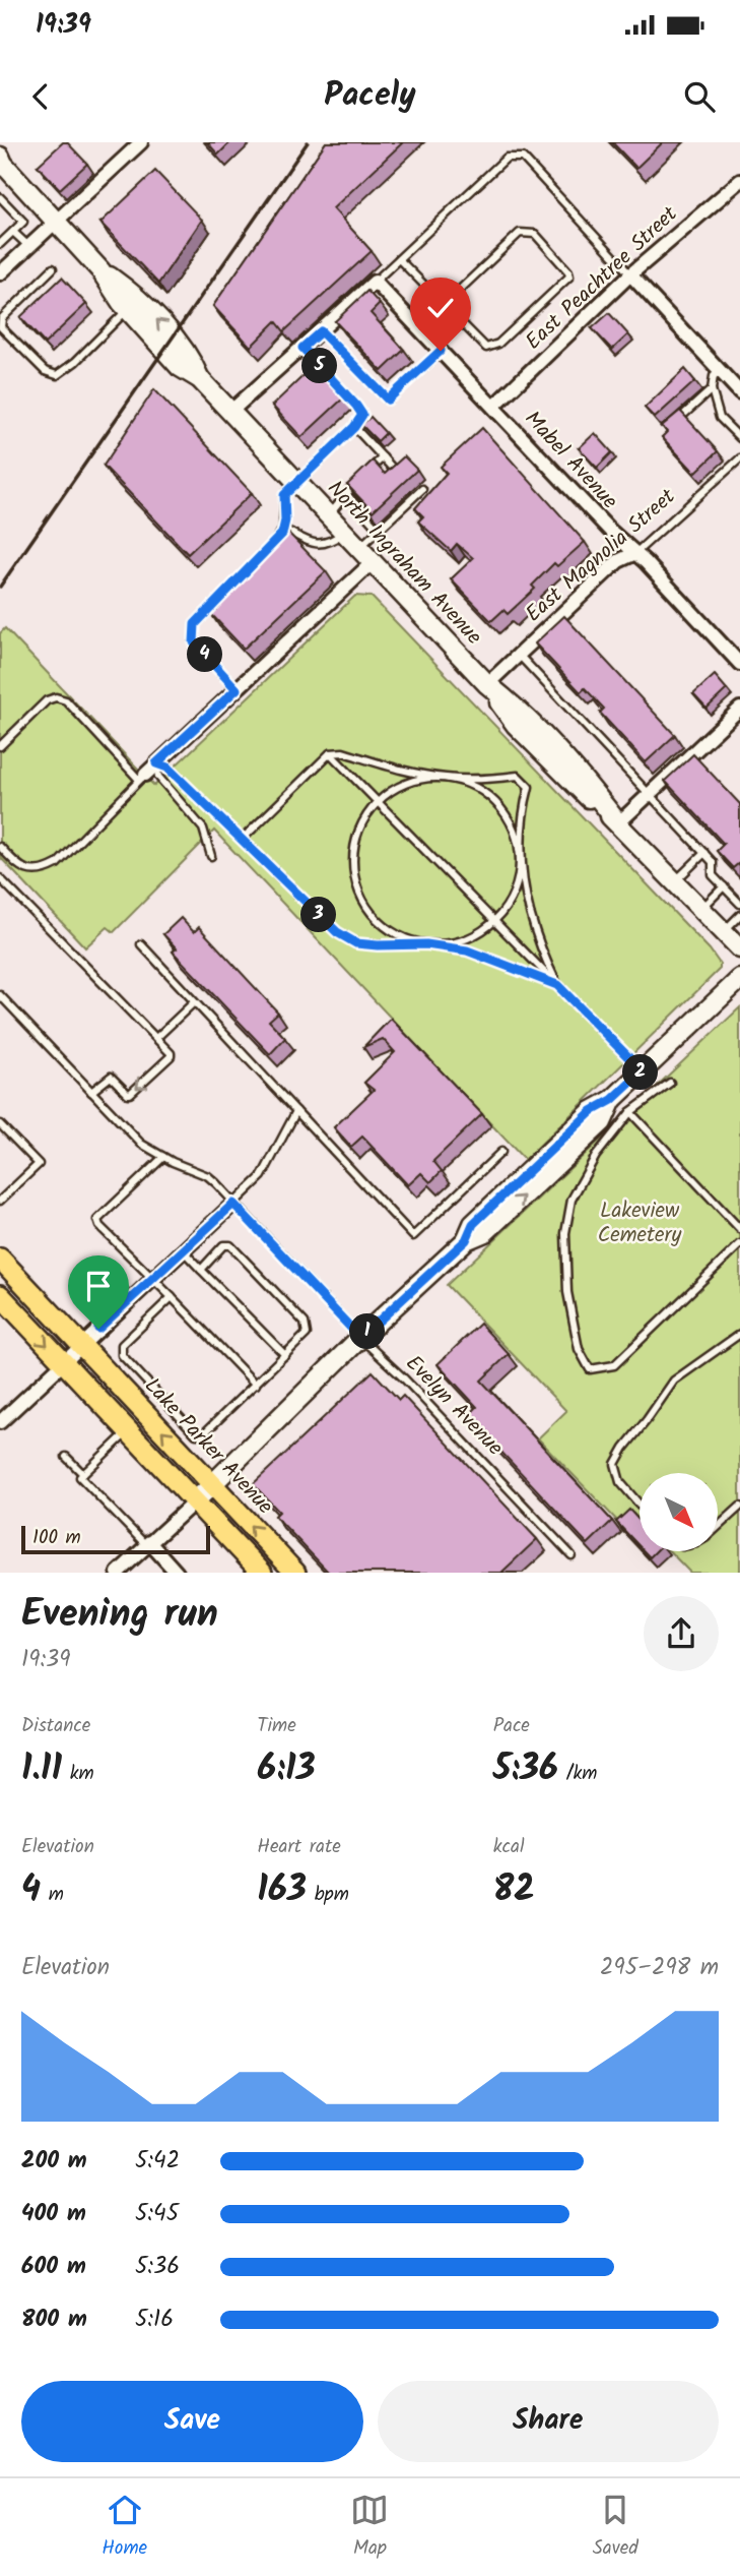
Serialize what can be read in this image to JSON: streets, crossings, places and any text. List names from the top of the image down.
{
  "streets": {
    "main road": ["Lake Parker Avenue"],
    "street": [
      "East Peachtree Street",
      "Mabel Avenue",
      "East Magnolia Street",
      "North Ingraham Avenue"
    ],
    "lane": ["Evelyn Avenue"]
  },
  "crossings": [
    ["East Peachtree Street", "Mabel Avenue"],
    ["Mabel Avenue", "East Magnolia Street"],
    ["East Magnolia Street", "North Ingraham Avenue"]
  ],
  "parks": ["Lakeview Cemetery"],
  "scale_bar": "100 m",
  "north": "bottom right",
  "page": {
    "status": "19:39",
    "header": "Pacely",
    "pins": [
      "5",
      "4",
      "3",
      "2",
      "1"
    ],
    "scale": "100 m",
    "heading": ["Evening run", "19:39"],
    "stats": [
      ["Distance", "1.11 km"],
      ["Time", "6:13"],
      ["Pace", "5:36 /km"],
      ["Elevation", "4 m"],
      ["Heart rate", "163 bpm"],
      ["kcal", "82"]
    ],
    "chart": ["Elevation", "295–298 m"],
    "list": [
      {
        "name": "200 m",
        "note": "5:42"
      },
      {
        "name": "400 m",
        "note": "5:45"
      },
      {
        "name": "600 m",
        "note": "5:36"
      },
      {
        "name": "800 m",
        "note": "5:16"
      }
    ],
    "buttons": ["Save", "Share"],
    "tabs": ["Home", "Map", "Saved"]
  }
}
